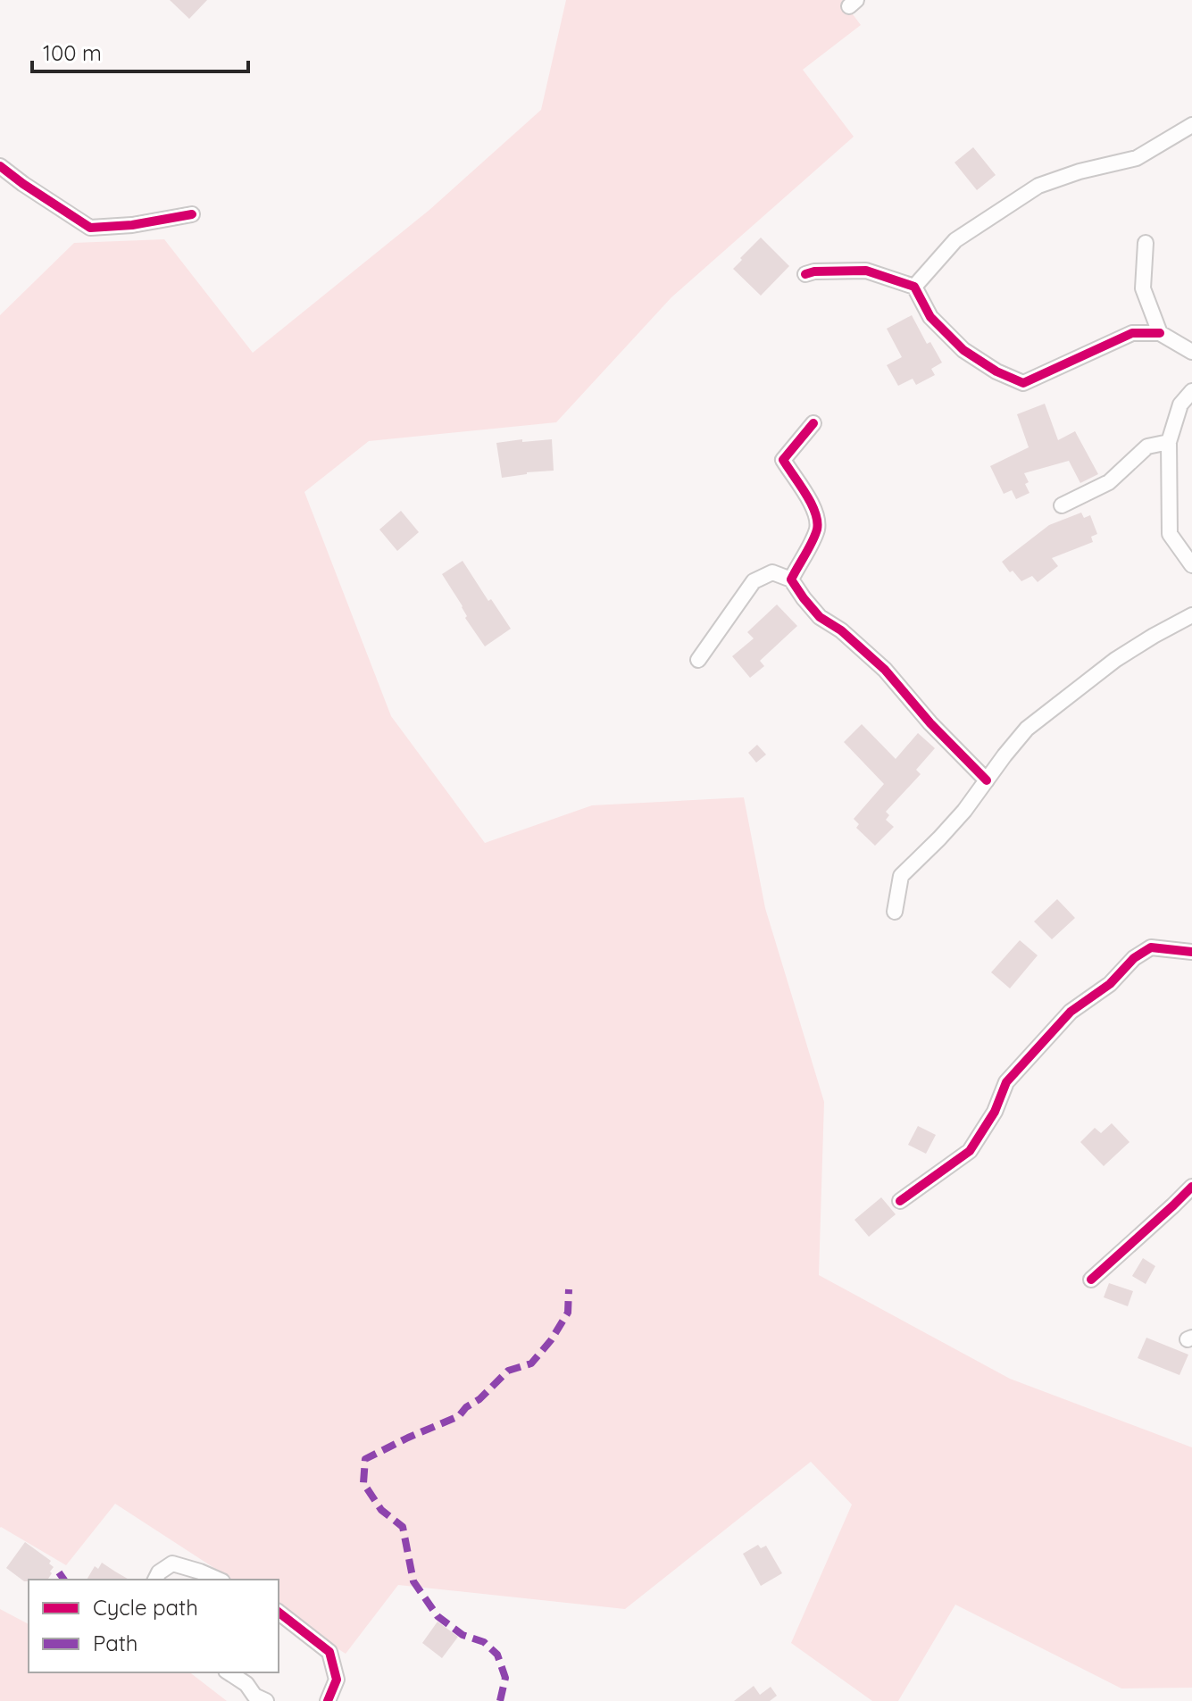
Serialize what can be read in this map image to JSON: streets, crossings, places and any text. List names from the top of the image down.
{
  "legend": ["Cycle path", "Path"],
  "scale_bar": "100 m"
}
